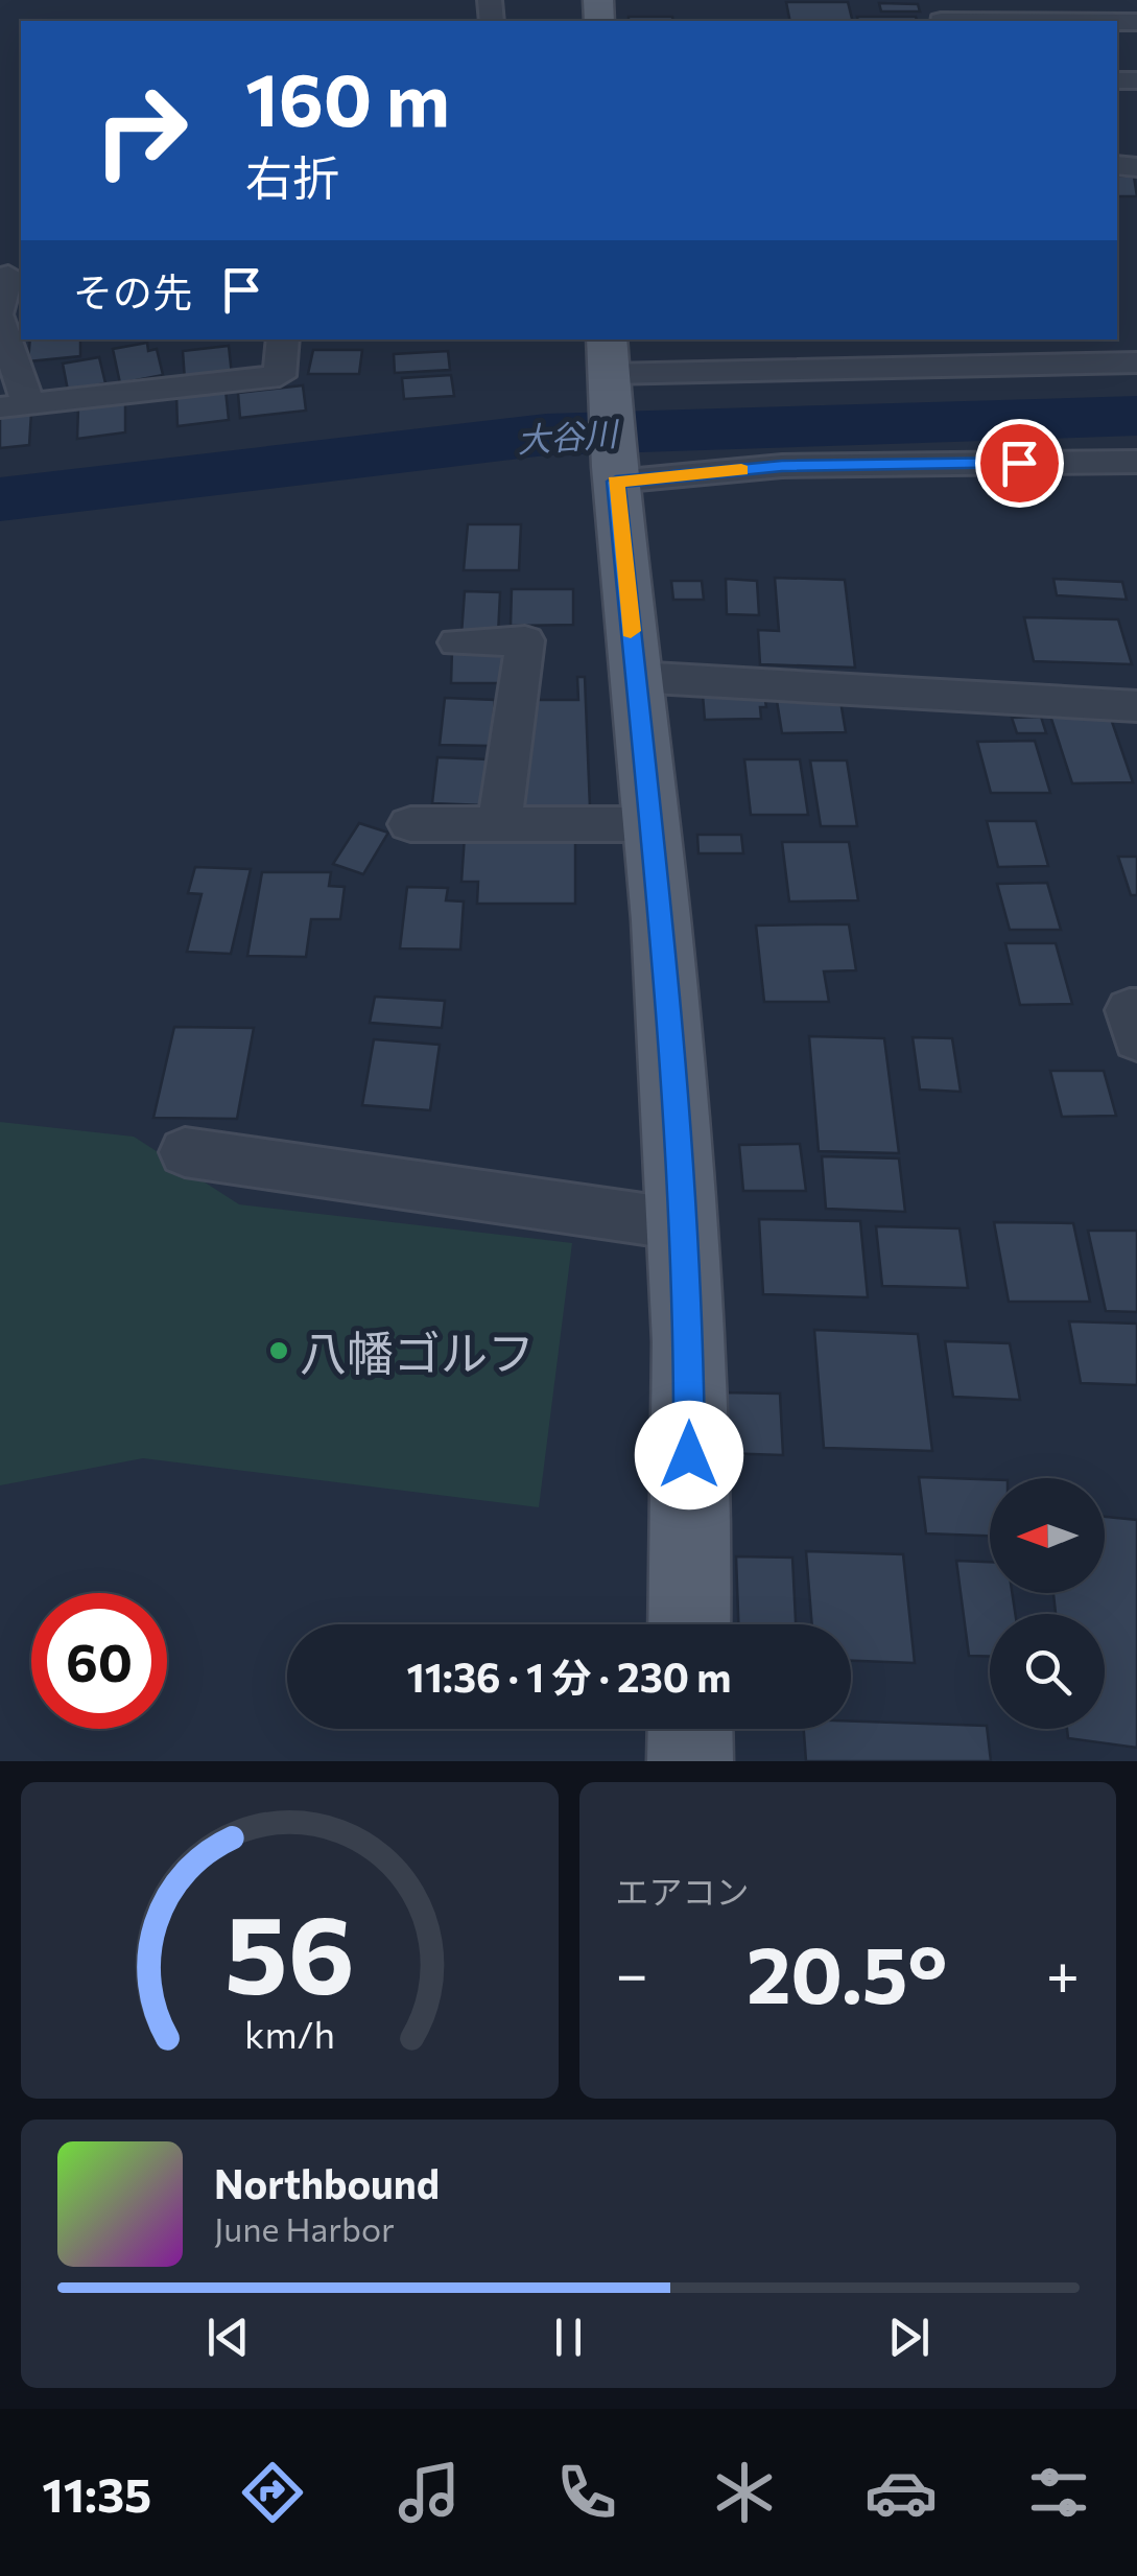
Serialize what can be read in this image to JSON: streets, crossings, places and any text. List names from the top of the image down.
{
  "water": ["大谷川"],
  "places": ["八幡ゴルフ"],
  "north": "left",
  "page": {
    "turn": ["160 m", "右折"],
    "then": "その先",
    "limit": "60",
    "trip": "11:36 · 1 分 · 230 m",
    "tile": "エアコン",
    "heat": ["−", "20.5°", "+"],
    "song": ["Northbound", "June Harbor"],
    "tabs": "11:35",
    "gauge": ["56", "km/h"]
  }
}
